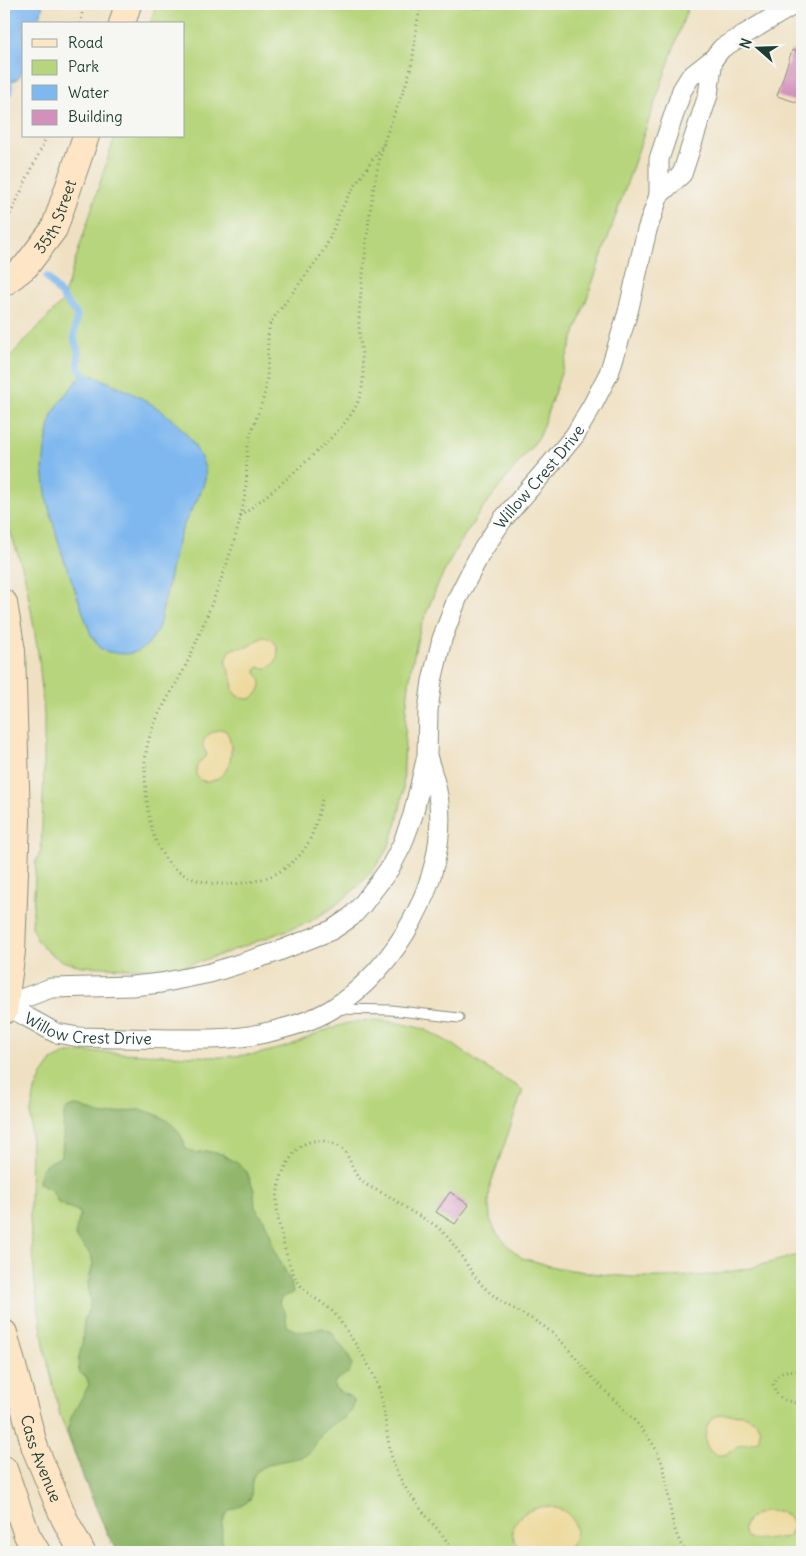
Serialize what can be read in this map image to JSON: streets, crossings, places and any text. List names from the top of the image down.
{
  "streets": {
    "main road": ["35th Street", "Cass Avenue"],
    "street": ["Willow Crest Drive"]
  },
  "legend": [
    "Road",
    "Park",
    "Water",
    "Building"
  ],
  "north": "left"
}
